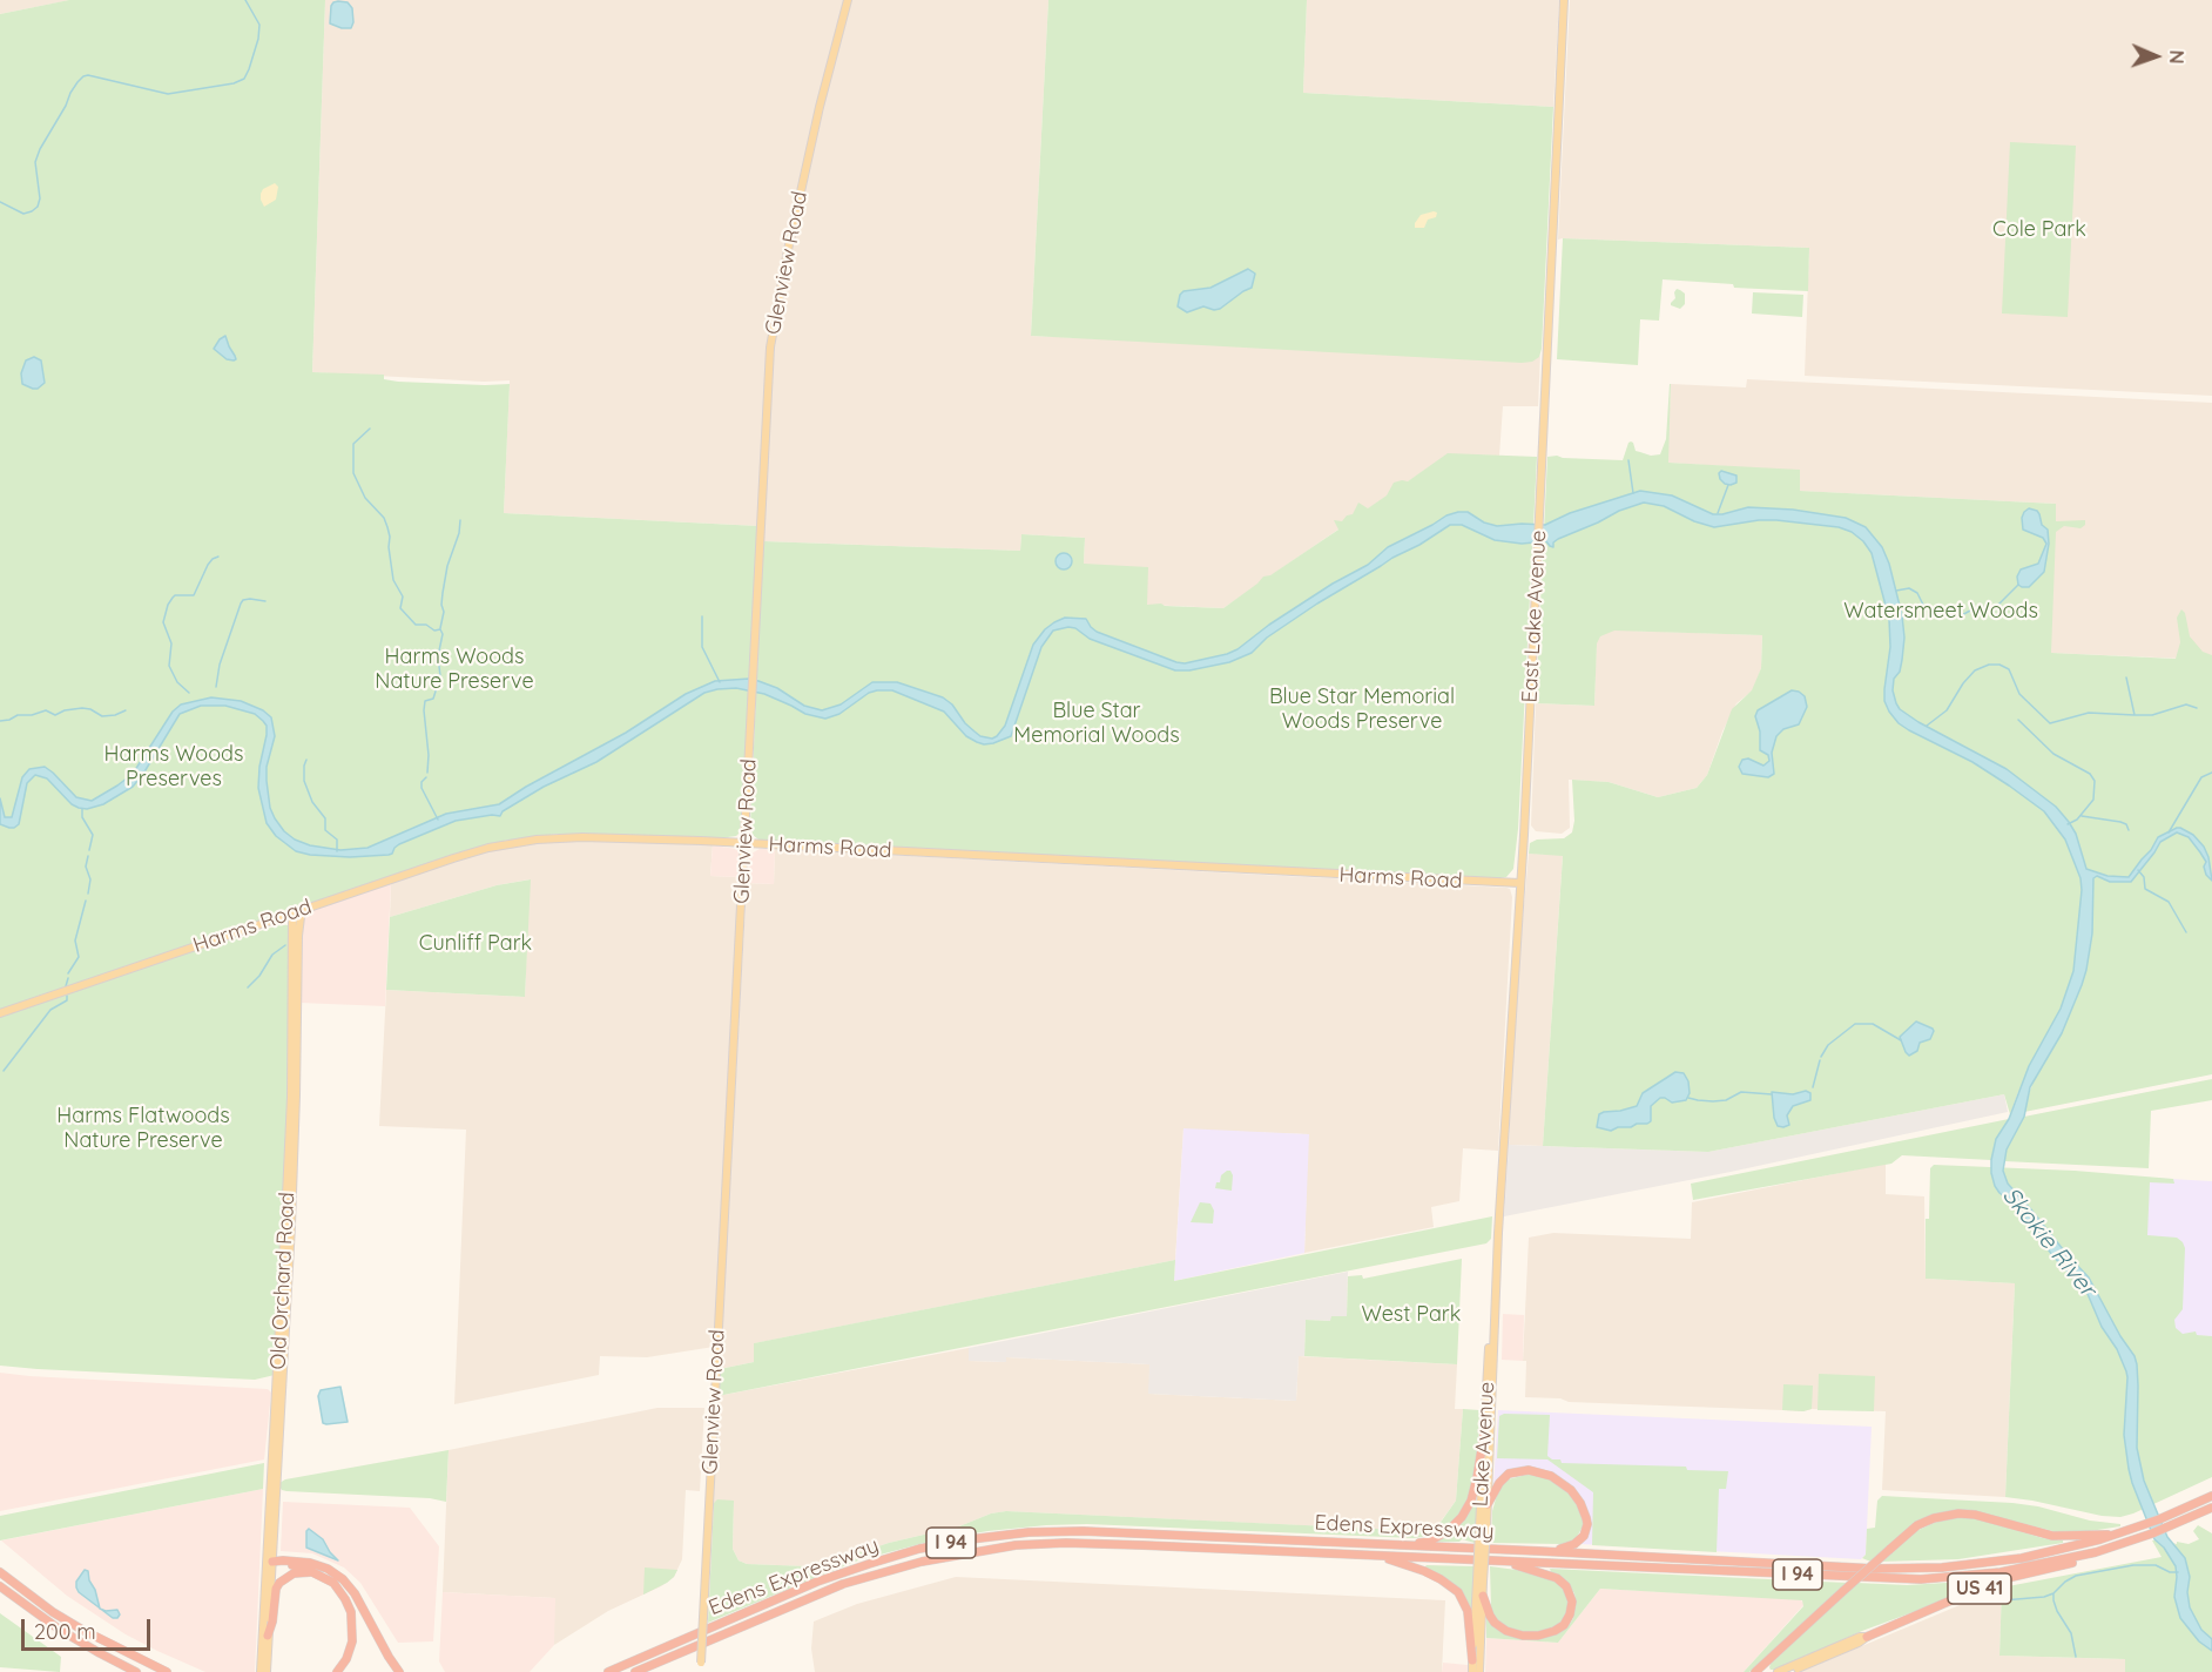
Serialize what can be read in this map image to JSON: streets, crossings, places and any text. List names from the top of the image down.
{
  "streets": {
    "highway": ["Edens Expressway", "I 94", "US 41"],
    "main road": [
      "Glenview Road",
      "East Lake Avenue",
      "Harms Road",
      "Old Orchard Road",
      "Lake Avenue"
    ]
  },
  "crossings": [
    ["Glenview Road", "Harms Road"],
    ["East Lake Avenue", "Harms Road"],
    ["East Lake Avenue", "Lake Avenue"],
    ["Harms Road", "Old Orchard Road"],
    ["Edens Expressway", "US 41"]
  ],
  "water": ["Skokie River"],
  "parks": [
    "Cole Park",
    "Watersmeet Woods",
    "Harms Woods Nature Preserve",
    "Blue Star Memorial Woods Preserve",
    "Blue Star Memorial Woods",
    "Harms Woods Preserves",
    "Cunliff Park",
    "Harms Flatwoods Nature Preserve",
    "West Park"
  ],
  "scale_bar": "200 m",
  "north": "right"
}
